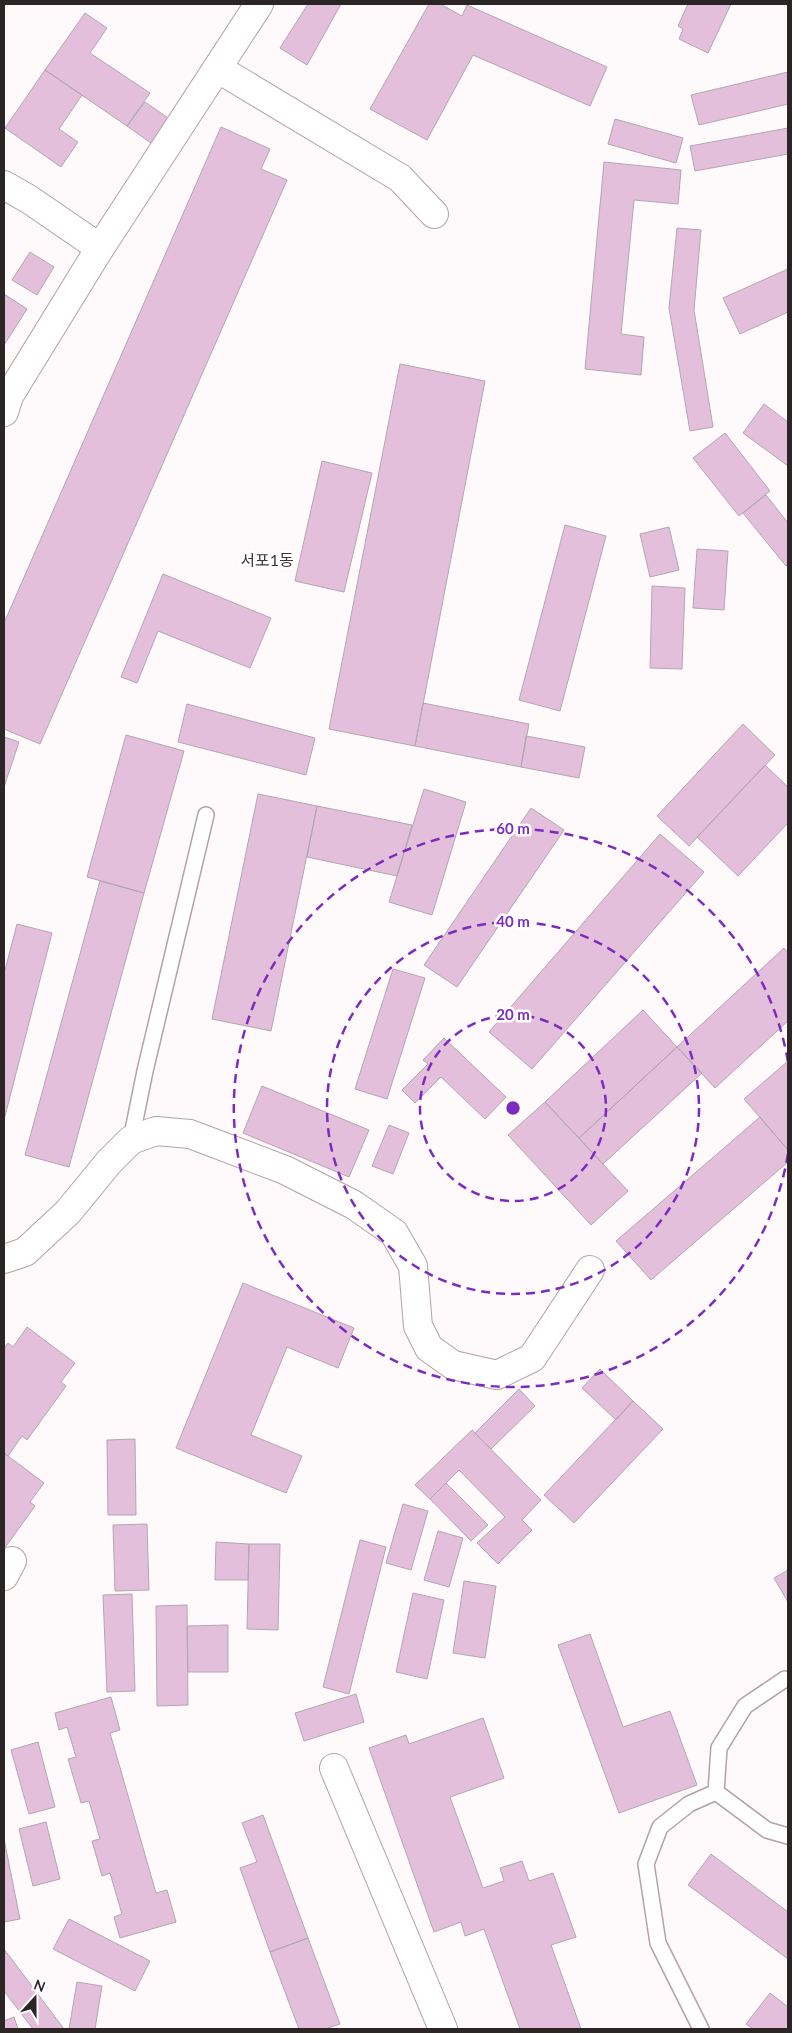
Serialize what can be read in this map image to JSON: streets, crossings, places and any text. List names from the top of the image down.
{
  "districts": ["서포1동"],
  "north": "top",
  "rings": ["60 m", "40 m", "20 m"]
}
